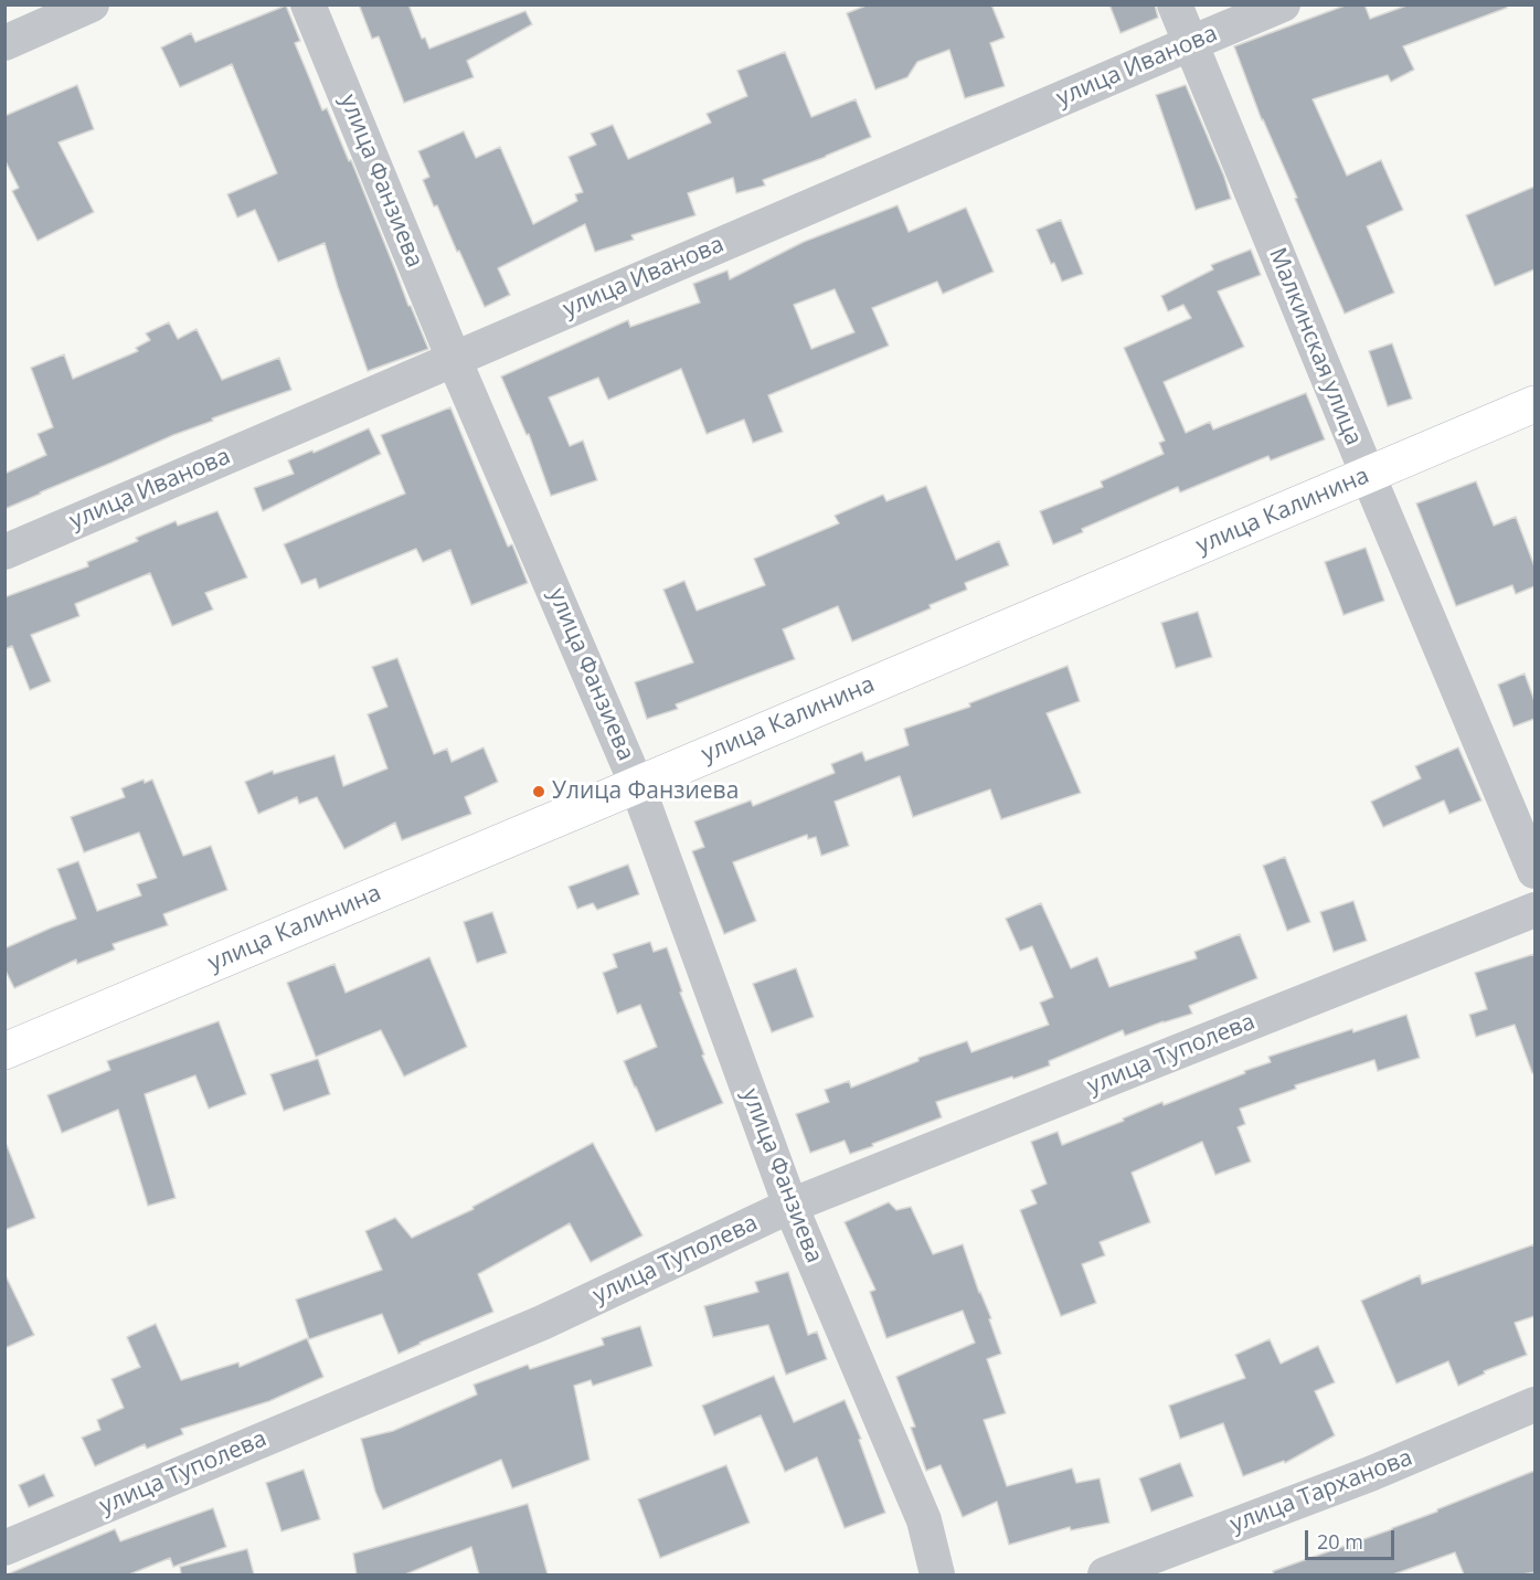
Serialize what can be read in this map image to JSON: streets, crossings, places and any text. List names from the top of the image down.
{
  "streets": {
    "street": [
      "улица Иванова",
      "улица Фанзиева",
      "Малкинская улица",
      "улица Калинина",
      "улица Туполева",
      "улица Тарханова"
    ]
  },
  "crossings": [
    ["улица Иванова", "улица Фанзиева"],
    ["улица Иванова", "Малкинская улица"],
    ["улица Фанзиева", "улица Калинина"],
    ["улица Фанзиева", "улица Туполева"],
    ["Малкинская улица", "улица Калинина"]
  ],
  "places": ["Улица Фанзиева"],
  "scale_bar": "20 m"
}
